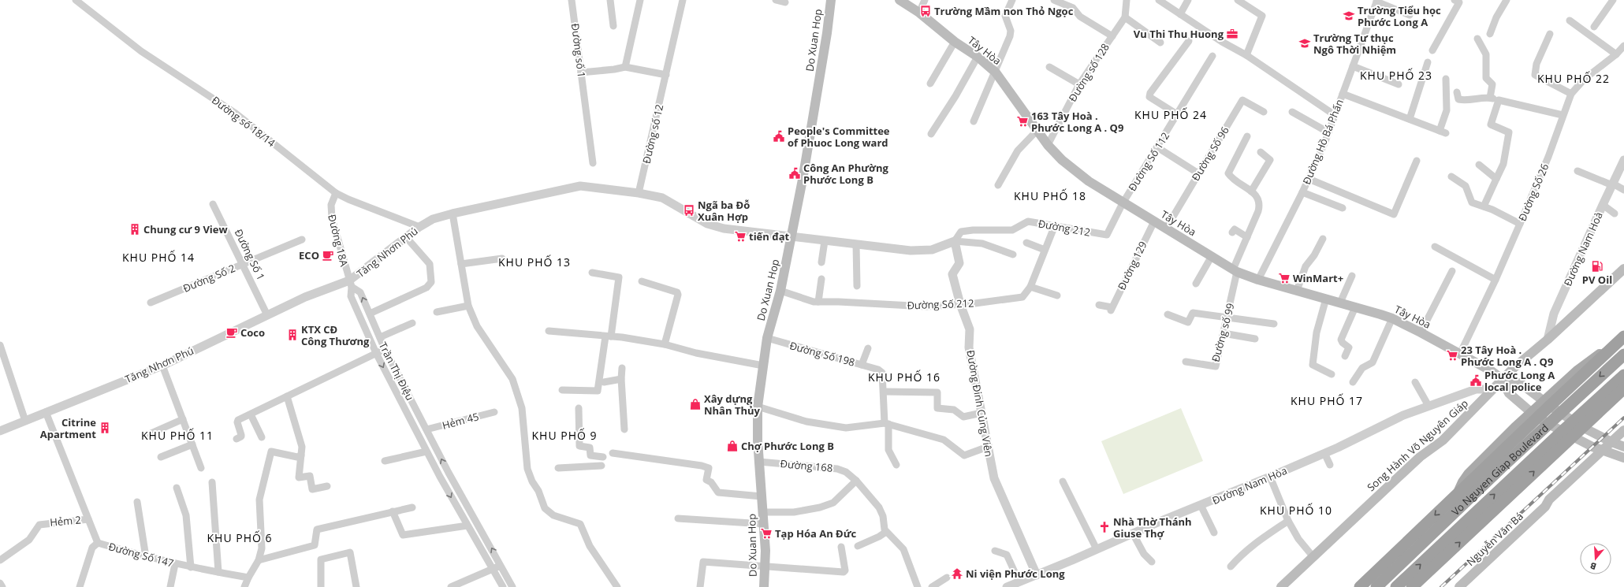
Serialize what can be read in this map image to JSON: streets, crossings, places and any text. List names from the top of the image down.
{
  "streets": {
    "highway": ["Vo Nguyen Giap Boulevard"],
    "main road": [
      "Do Xuan Hop",
      "Tây Hòa",
      "Song Hành Võ Nguyên Giáp",
      "Nguyễn Văn Bá"
    ],
    "street": [
      "Đường số 1",
      "Đường số 128",
      "Đường số 18/14",
      "Đường số 12",
      "Đường Hồ Bá Phấn",
      "Đường Số 96",
      "Đường Số 112",
      "Đường Số 26",
      "Đường 212",
      "Đường 18A",
      "Đường Nam Hoà",
      "Tăng Nhơn Phú",
      "Đường Số 1",
      "Đường 129",
      "Đường Số 2",
      "Đường Số 212",
      "Đường số 99",
      "Đường Số 198",
      "Trần Thị Điệu",
      "Đường Đinh Củng Viên",
      "Hẻm 45",
      "Đường 168",
      "Đường Nam Hòa",
      "Hẻm 2",
      "Đường Số 147"
    ]
  },
  "crossings": [
    ["Do Xuan Hop", "Tăng Nhơn Phú"],
    ["Do Xuan Hop", "Đường Số 212"],
    ["Do Xuan Hop", "Đường Số 198"],
    ["Do Xuan Hop", "Đường 168"],
    ["Tây Hòa", "Đường số 128"],
    ["Tây Hòa", "Đường Hồ Bá Phấn"],
    ["Tây Hòa", "Đường Số 96"],
    ["Tây Hòa", "Đường Số 112"],
    ["Tây Hòa", "Đường Số 26"],
    ["Tây Hòa", "Đường 212"],
    ["Tây Hòa", "Đường 129"],
    ["Tây Hòa", "Đường số 99"],
    ["Tây Hòa", "Song Hành Võ Nguyên Giáp"],
    ["Tây Hòa", "Vo Nguyen Giap Boulevard"],
    ["Đường số 18/14", "Đường 18A"],
    ["Đường số 18/14", "Tăng Nhơn Phú"],
    ["Đường số 12", "Tăng Nhơn Phú"],
    ["Đường Số 112", "Đường 212"],
    ["Đường 212", "Đường Số 212"],
    ["Đường 212", "Đường Đinh Củng Viên"],
    ["Đường 18A", "Tăng Nhơn Phú"],
    ["Đường 18A", "Trần Thị Điệu"],
    ["Đường Nam Hoà", "Song Hành Võ Nguyên Giáp"],
    ["Tăng Nhơn Phú", "Đường Số 1"],
    ["Tăng Nhơn Phú", "Trần Thị Điệu"],
    ["Tăng Nhơn Phú", "Đường Số 147"],
    ["Đường Số 1", "Đường Số 2"],
    ["Đường Số 212", "Đường Đinh Củng Viên"],
    ["Trần Thị Điệu", "Hẻm 45"],
    ["Đường Đinh Củng Viên", "Đường Nam Hòa"],
    ["Song Hành Võ Nguyên Giáp", "Đường Nam Hòa"],
    ["Hẻm 2", "Đường Số 147"]
  ],
  "districts": [
    "KHU PHỐ 23",
    "KHU PHỐ 22",
    "KHU PHỐ 24",
    "KHU PHỐ 18",
    "KHU PHỐ 14",
    "KHU PHỐ 13",
    "KHU PHỐ 16",
    "KHU PHỐ 17",
    "KHU PHỐ 11",
    "KHU PHỐ 9",
    "KHU PHỐ 10",
    "KHU PHỐ 6"
  ],
  "places": {
    "bus stop": ["Trường Mầm non Thỏ Ngọc", "Ngã ba Đỗ Xuân Hợp"],
    "school or university": ["Trường Tiểu học Phước Long A", "Trường Tư thục Ngô Thời Nhiệm"],
    "office": ["Vu Thi Thu Huong"],
    "supermarket": [
      "163 Tây Hoà . Phước Long A . Q9",
      "tiến đạt",
      "WinMart+",
      "23 Tây Hoà . Phước Long A . Q9",
      "Tạp Hóa An Đức"
    ],
    "public building": ["People's Committee of Phuoc Long ward", "Công An Phường Phước Long B", "Phước Long A local police"],
    "building": ["Chung cư 9 View", "KTX CĐ Công Thương", "Citrine Apartment"],
    "cafe": ["ECO", "Coco"],
    "fuel station": ["PV Oil"],
    "shop": ["Xây dựng Nhân Thủy", "Chợ Phước Long B"],
    "church": ["Nhà Thờ Thánh Giuse Thợ"],
    "temple": ["Ni viện Phước Long"]
  },
  "north": "bottom"
}
